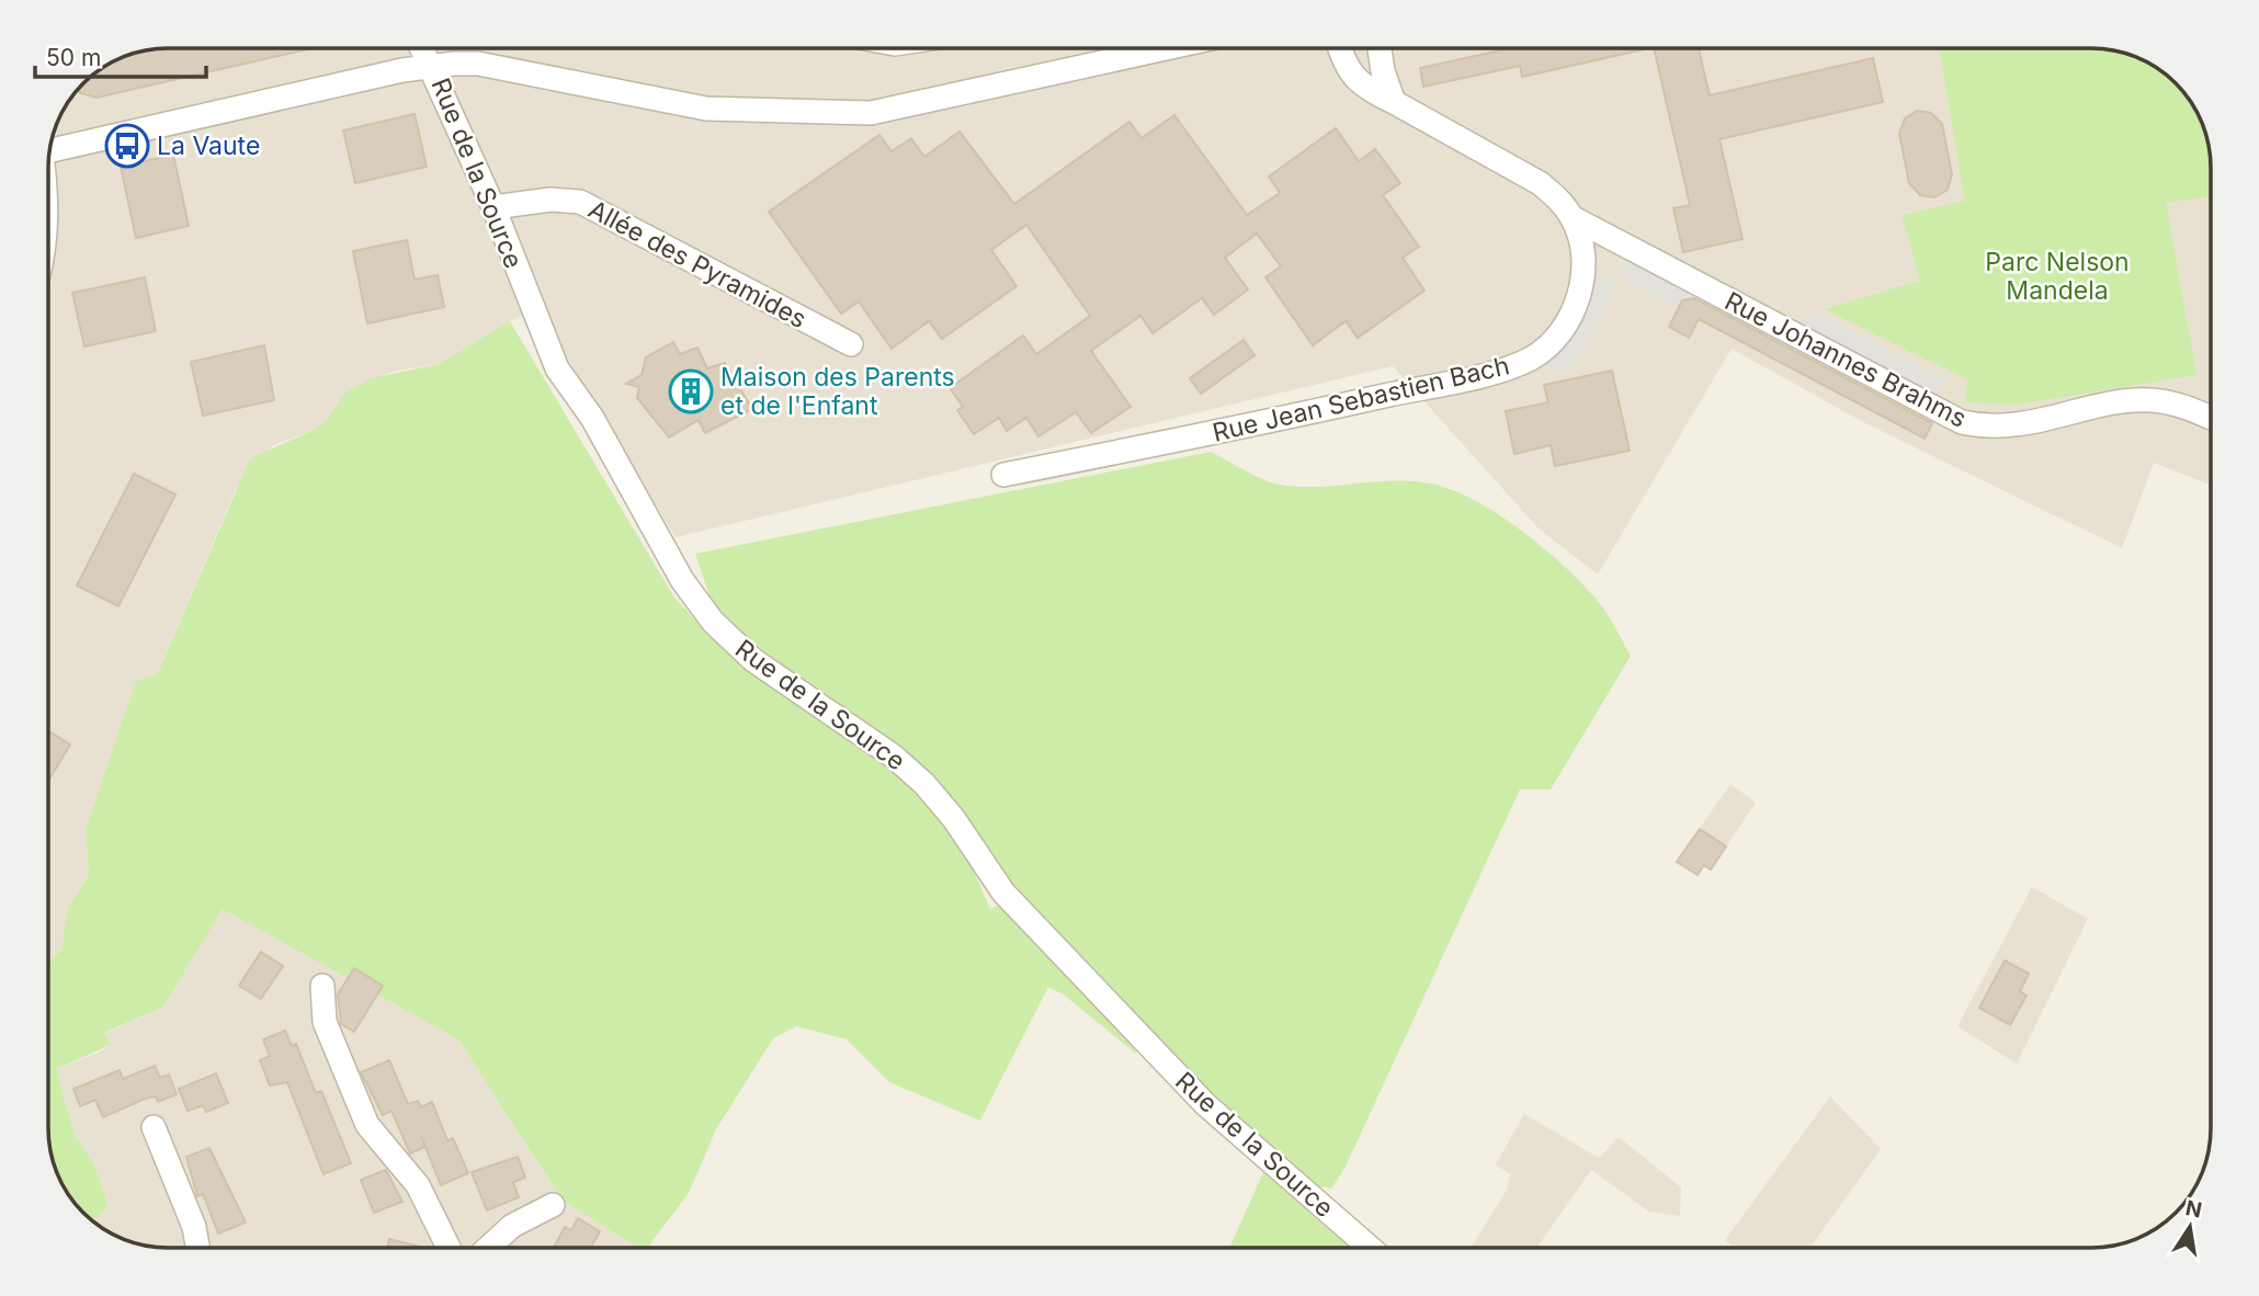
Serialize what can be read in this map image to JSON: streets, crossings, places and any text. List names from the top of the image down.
{
  "streets": {
    "street": [
      "Rue de la Source",
      "Allée des Pyramides",
      "Rue Johannes Brahms",
      "Rue Jean Sebastien Bach"
    ]
  },
  "crossings": [
    ["Rue de la Source", "Allée des Pyramides"],
    ["Rue Johannes Brahms", "Rue Jean Sebastien Bach"]
  ],
  "parks": ["Parc Nelson Mandela"],
  "places": {
    "bus stop": ["La Vaute"],
    "building": ["Maison des Parents et de l'Enfant"]
  },
  "scale_bar": "50 m",
  "north": "top"
}
